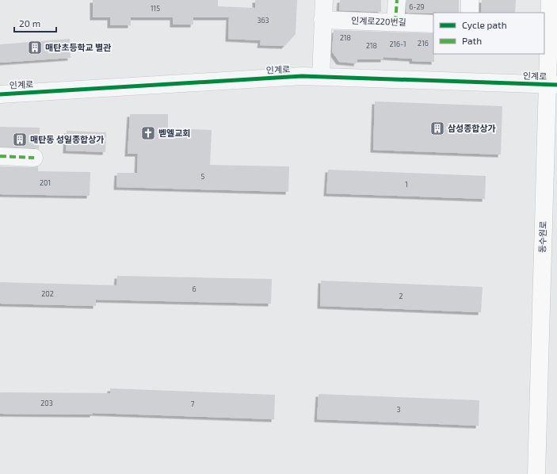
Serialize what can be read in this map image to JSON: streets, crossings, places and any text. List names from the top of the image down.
{
  "streets": {
    "main road": ["동수원로"],
    "street": ["인계로220번길", "인계로"]
  },
  "crossings": [
    ["인계로", "동수원로"]
  ],
  "places": {
    "building": ["매탄초등학교 별관", "삼성종합상가", "매탄동 성일종합상가"],
    "church": ["벧엘교회"]
  },
  "house_numbers": [
    "6-29",
    "115",
    "363",
    "218",
    "216",
    "216-1",
    "218",
    "5",
    "201",
    "1",
    "6",
    "202",
    "2",
    "203",
    "7",
    "3"
  ],
  "legend": ["Cycle path", "Path"],
  "scale_bar": "20 m"
}
